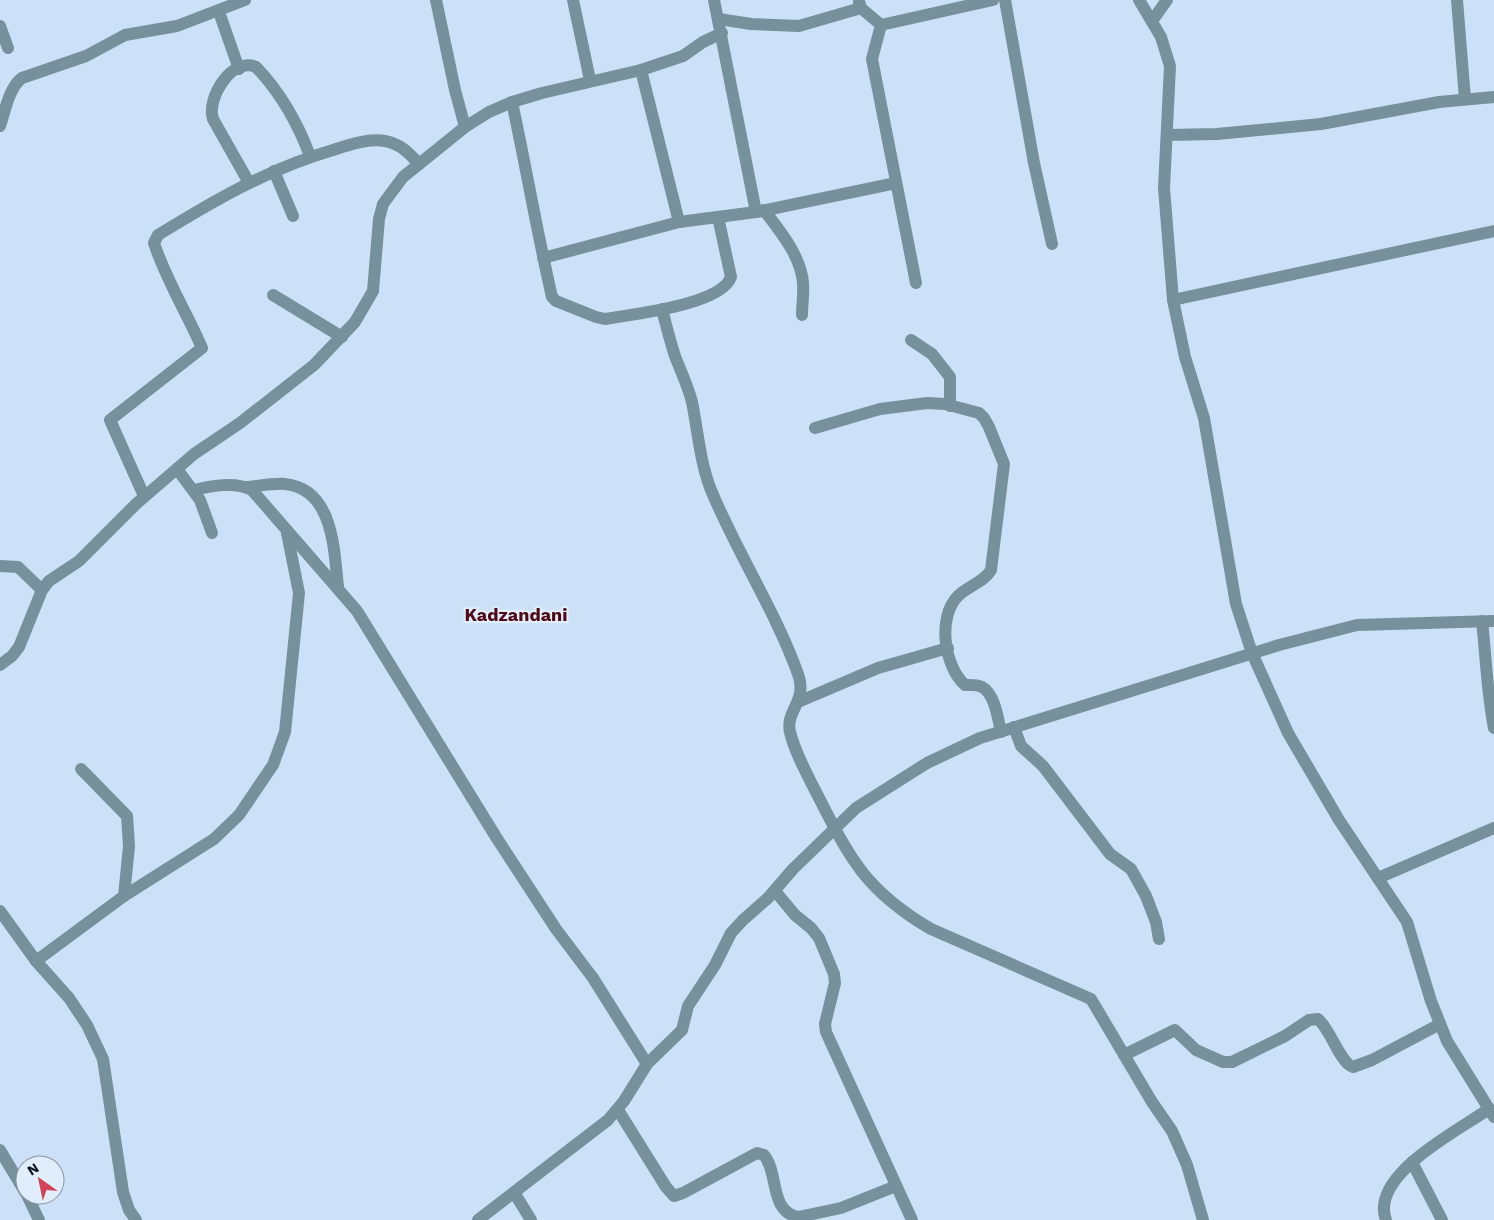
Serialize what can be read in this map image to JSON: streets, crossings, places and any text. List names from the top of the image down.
{
  "districts": ["Kadzandani"],
  "north": "top left"
}
